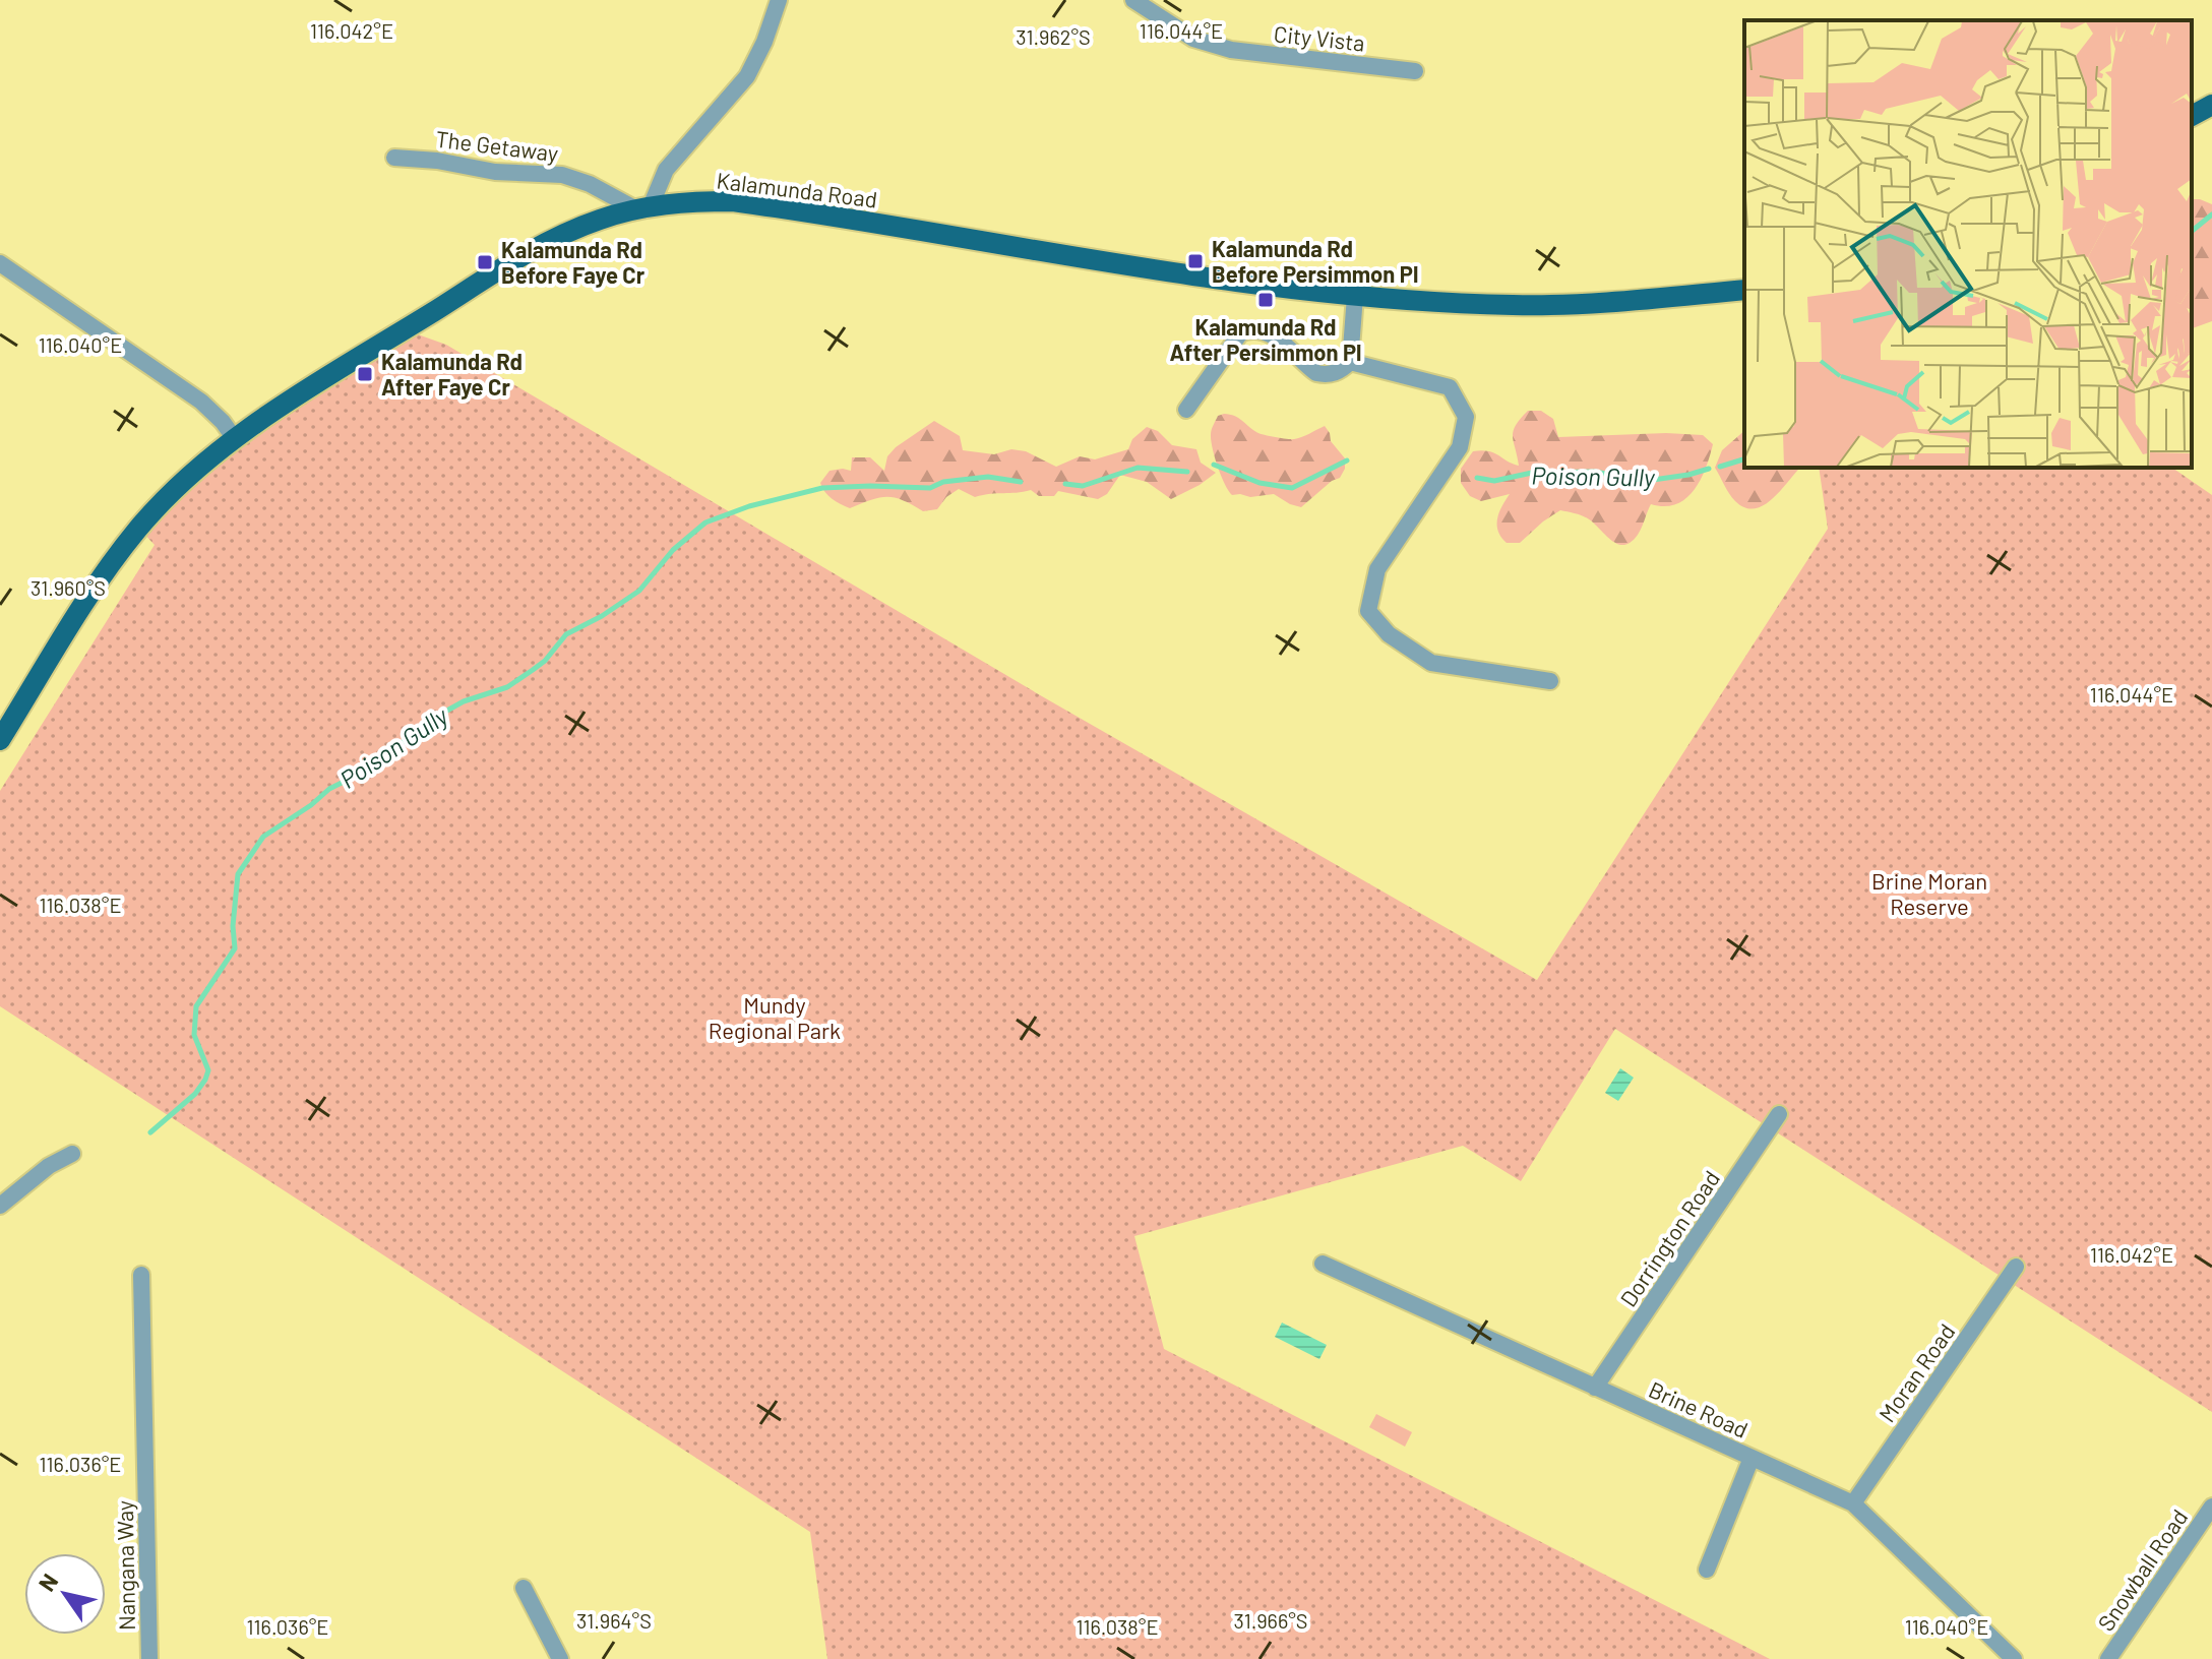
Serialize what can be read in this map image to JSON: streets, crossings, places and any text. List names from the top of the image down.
{
  "streets": {
    "main road": ["Kalamunda Road"],
    "street": [
      "City Vista",
      "The Getaway",
      "Dorrington Road",
      "Moran Road",
      "Brine Road",
      "Nangana Way",
      "Snowball Road"
    ]
  },
  "crossings": [
    ["The Getaway", "Kalamunda Road"],
    ["Dorrington Road", "Brine Road"],
    ["Moran Road", "Brine Road"]
  ],
  "water": ["Poison Gully"],
  "parks": ["Brine Moran Reserve", "Mundy Regional Park"],
  "places": {
    "transit": [
      "Kalamunda Rd Before Persimmon Pl",
      "Kalamunda Rd Before Faye Cr",
      "Kalamunda Rd After Persimmon Pl",
      "Kalamunda Rd After Faye Cr"
    ]
  },
  "north": "top left",
  "coordinates": [
    "116.042°E",
    "116.044°E",
    "31.962°S",
    "116.040°E",
    "31.960°S",
    "116.038°E",
    "116.036°E",
    "31.964°S",
    "31.966°S"
  ]
}
